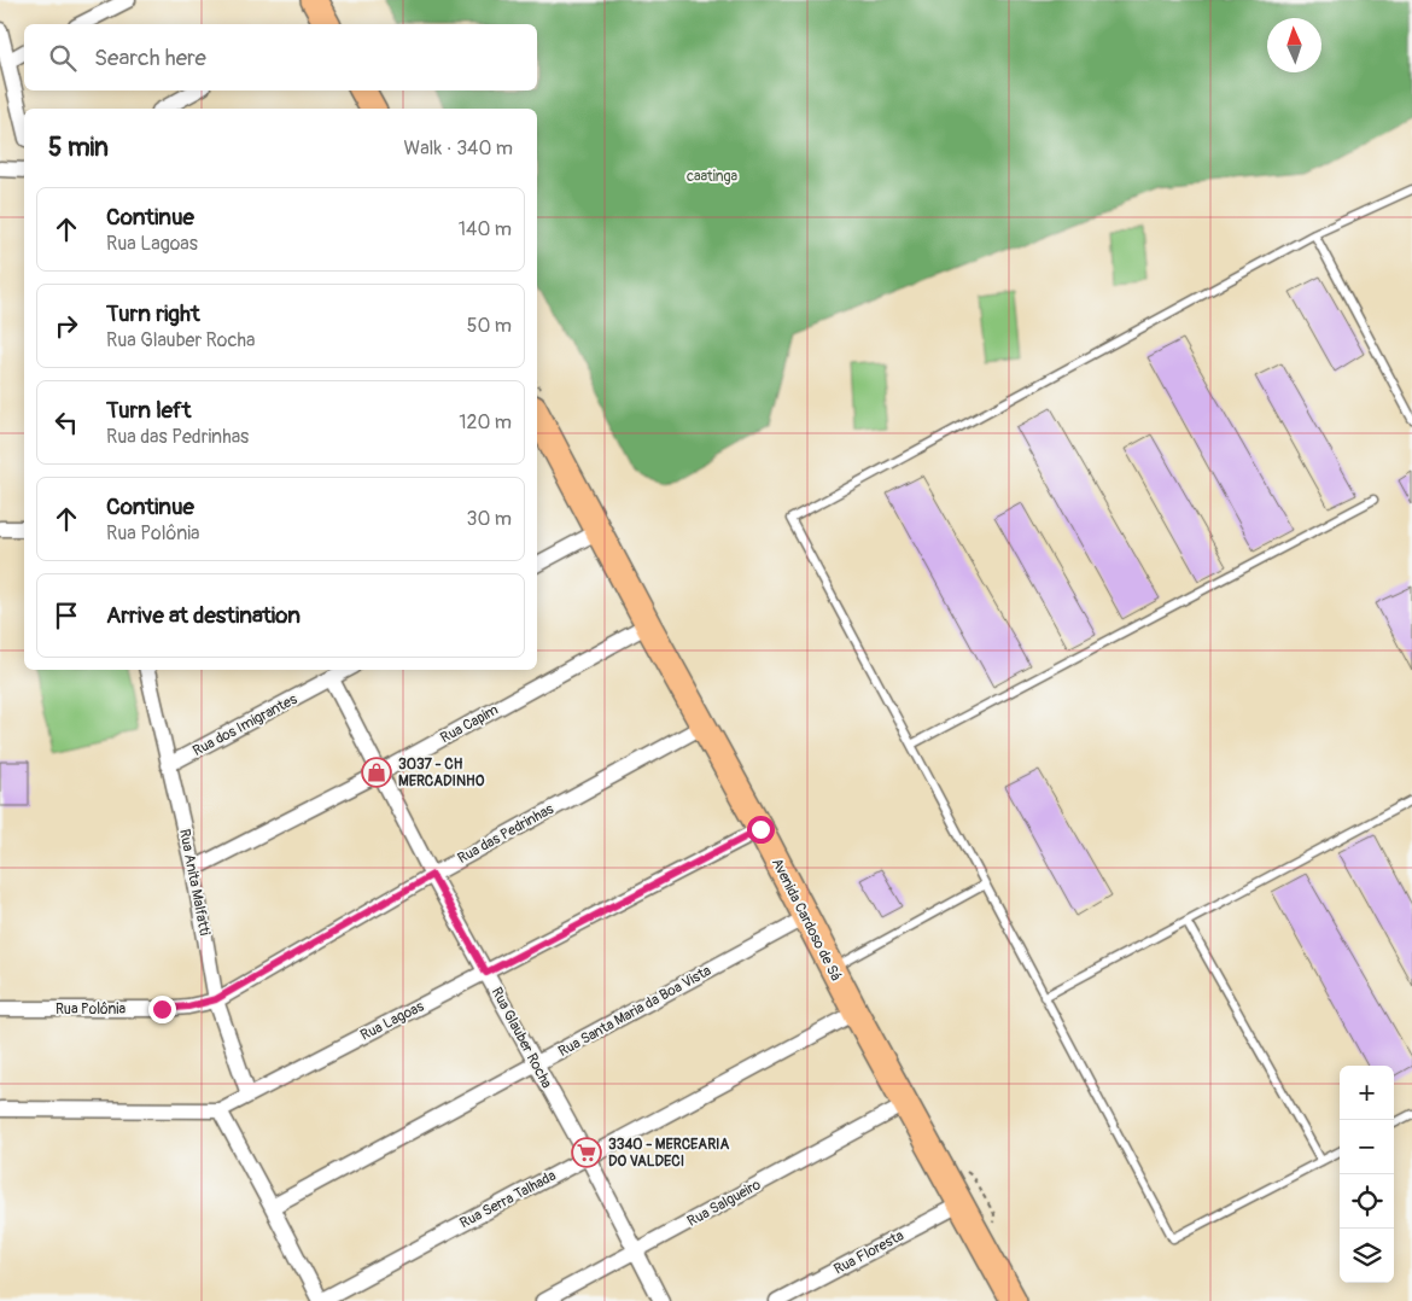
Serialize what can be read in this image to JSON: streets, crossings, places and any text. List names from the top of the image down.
{
  "streets": {
    "highway": ["Avenida Cardoso de Sá"],
    "street": [
      "Rua Capim",
      "Rua dos Imigrantes",
      "Rua das Pedrinhas",
      "Rua Anita Malfatti",
      "Rua Polônia",
      "Rua Santa Maria da Boa Vista",
      "Rua Lagoas",
      "Rua Glauber Rocha",
      "Rua Serra Talhada",
      "Rua Salgueiro",
      "Rua Floresta"
    ]
  },
  "crossings": [
    ["Rua Capim", "Rua Anita Malfatti"],
    ["Rua Capim", "Avenida Cardoso de Sá"],
    ["Rua Capim", "Rua Glauber Rocha"],
    ["Rua dos Imigrantes", "Rua Anita Malfatti"],
    ["Rua dos Imigrantes", "Rua Glauber Rocha"],
    ["Rua das Pedrinhas", "Rua Anita Malfatti"],
    ["Rua das Pedrinhas", "Avenida Cardoso de Sá"],
    ["Rua das Pedrinhas", "Rua Polônia"],
    ["Rua das Pedrinhas", "Rua Glauber Rocha"],
    ["Rua Anita Malfatti", "Rua Polônia"],
    ["Rua Anita Malfatti", "Rua Lagoas"],
    ["Avenida Cardoso de Sá", "Rua Santa Maria da Boa Vista"],
    ["Avenida Cardoso de Sá", "Rua Lagoas"],
    ["Avenida Cardoso de Sá", "Rua Serra Talhada"],
    ["Avenida Cardoso de Sá", "Rua Salgueiro"],
    ["Avenida Cardoso de Sá", "Rua Floresta"],
    ["Rua Santa Maria da Boa Vista", "Rua Glauber Rocha"],
    ["Rua Lagoas", "Rua Glauber Rocha"],
    ["Rua Glauber Rocha", "Rua Serra Talhada"],
    ["Rua Glauber Rocha", "Rua Salgueiro"]
  ],
  "parks": ["caatinga"],
  "places": {
    "shop": ["3037 - CH MERCADINHO"],
    "supermarket": ["3340 - MERCEARIA DO VALDECI"]
  },
  "north": "top",
  "page": {
    "search": "Search here",
    "heading": ["5 min", "Walk · 340 m"],
    "list": [
      ["Continue", "Rua Lagoas", "140 m"],
      ["Turn right", "Rua Glauber Rocha", "50 m"],
      ["Turn left", "Rua das Pedrinhas", "120 m"],
      ["Continue", "Rua Polônia", "30 m"],
      "Arrive at destination"
    ],
    "map_buttons": ["+", "−"]
  }
}
